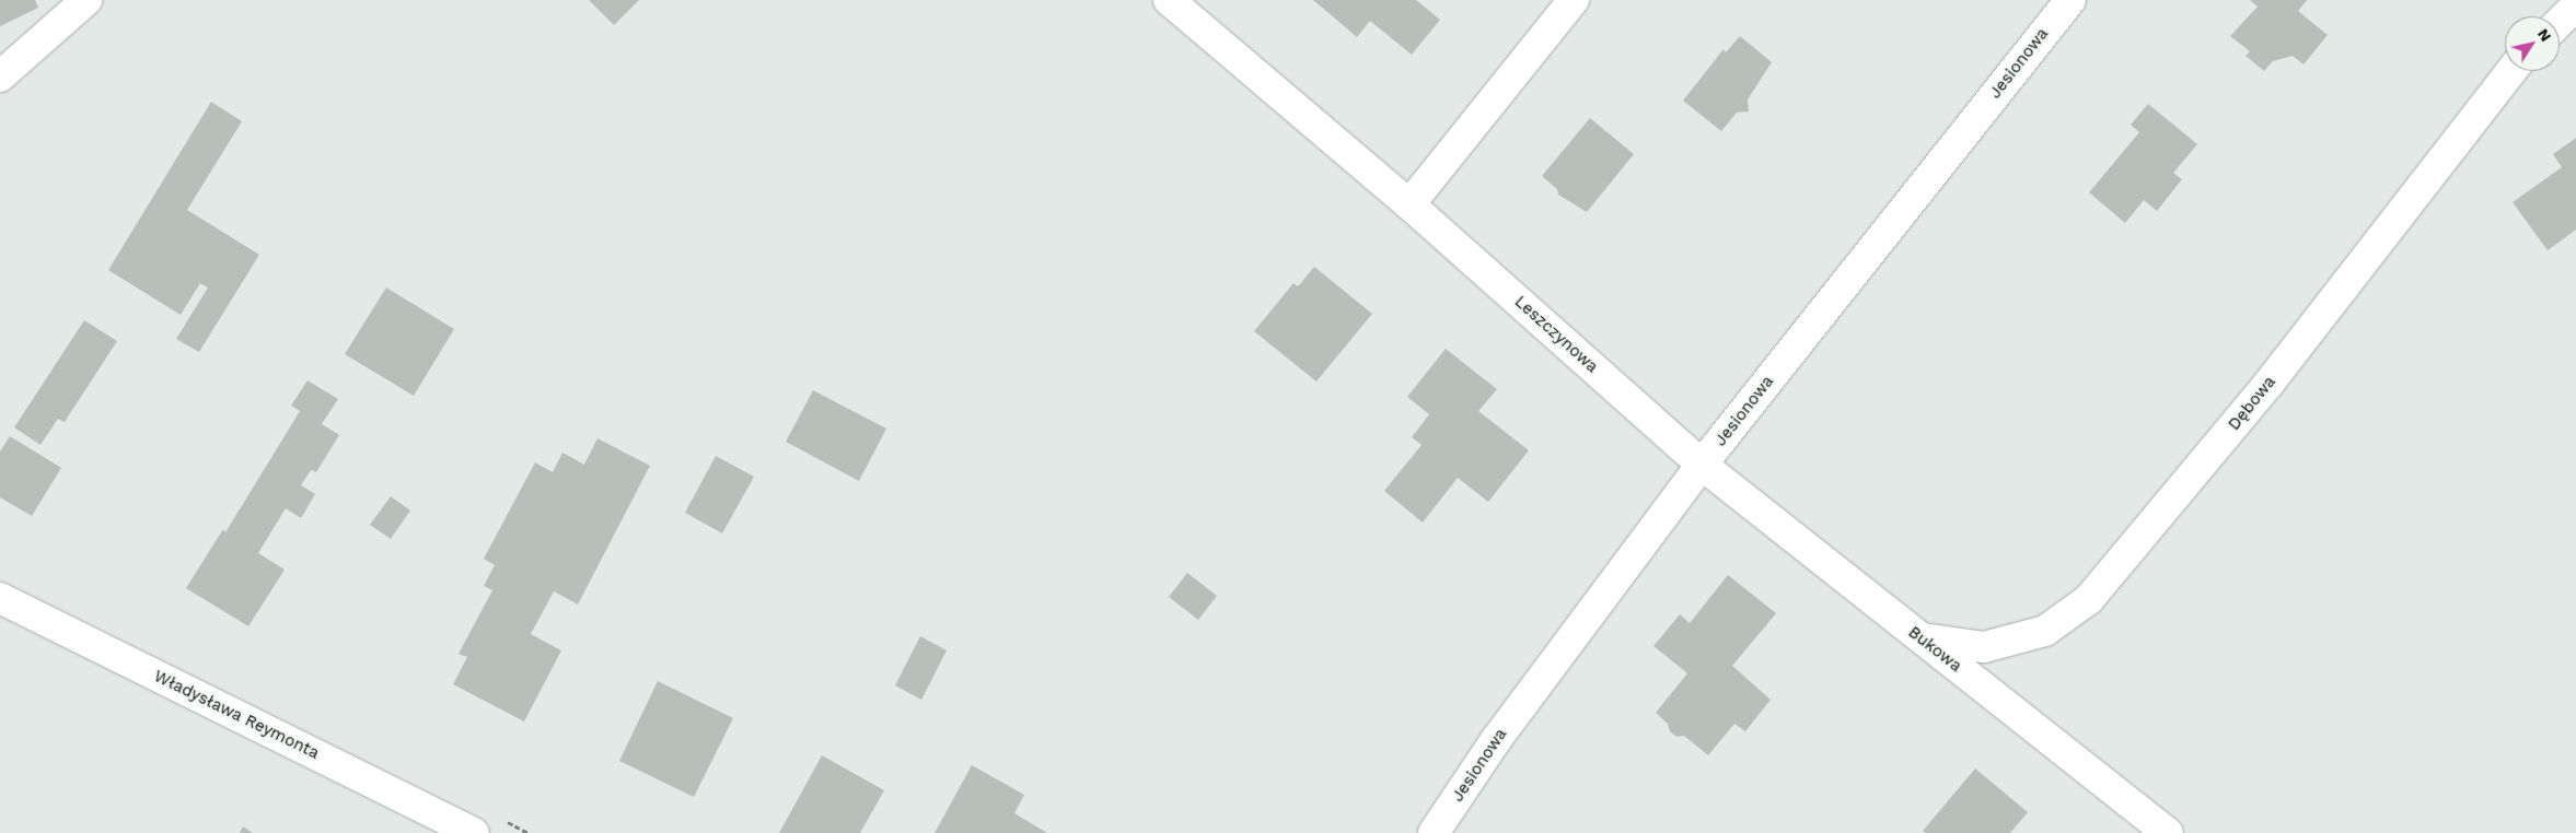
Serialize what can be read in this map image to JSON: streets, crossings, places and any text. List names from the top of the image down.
{
  "streets": {
    "street": [
      "Jesionowa",
      "Leszczynowa",
      "Dębowa",
      "Bukowa",
      "Władysława Reymonta"
    ]
  },
  "crossings": [
    ["Jesionowa", "Leszczynowa"],
    ["Jesionowa", "Bukowa"],
    ["Leszczynowa", "Bukowa"],
    ["Dębowa", "Bukowa"]
  ],
  "north": "top right"
}
